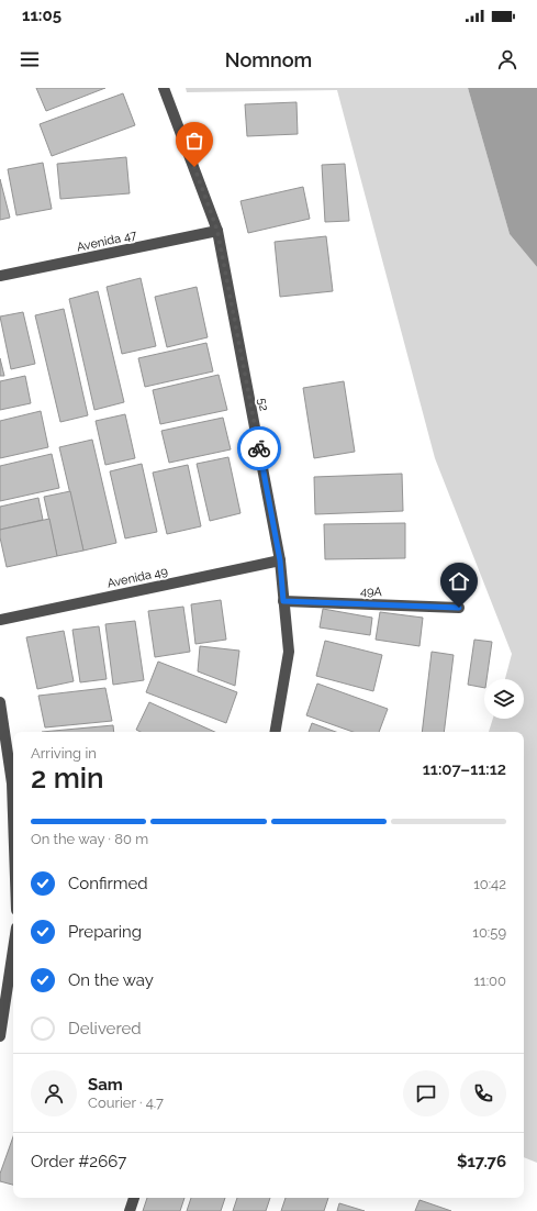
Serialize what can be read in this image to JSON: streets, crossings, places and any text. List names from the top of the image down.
{
  "streets": {
    "street": [
      "Avenida 47",
      "52",
      "Avenida 49",
      "49A"
    ]
  },
  "crossings": [
    ["Avenida 47", "52"],
    ["52", "Avenida 49"],
    ["52", "49A"]
  ],
  "page": {
    "status": "11:05",
    "header": "Nomnom",
    "heading": ["2 min", "Arriving in", "11:07–11:12"],
    "panel": [
      "Sam",
      "Courier · 4.7",
      "Order #2667",
      "$17.76"
    ],
    "bar": "On the way · 80 m",
    "list": [
      ["Confirmed", "10:42"],
      ["Preparing", "10:59"],
      ["On the way", "11:00"],
      "Delivered"
    ]
  }
}
